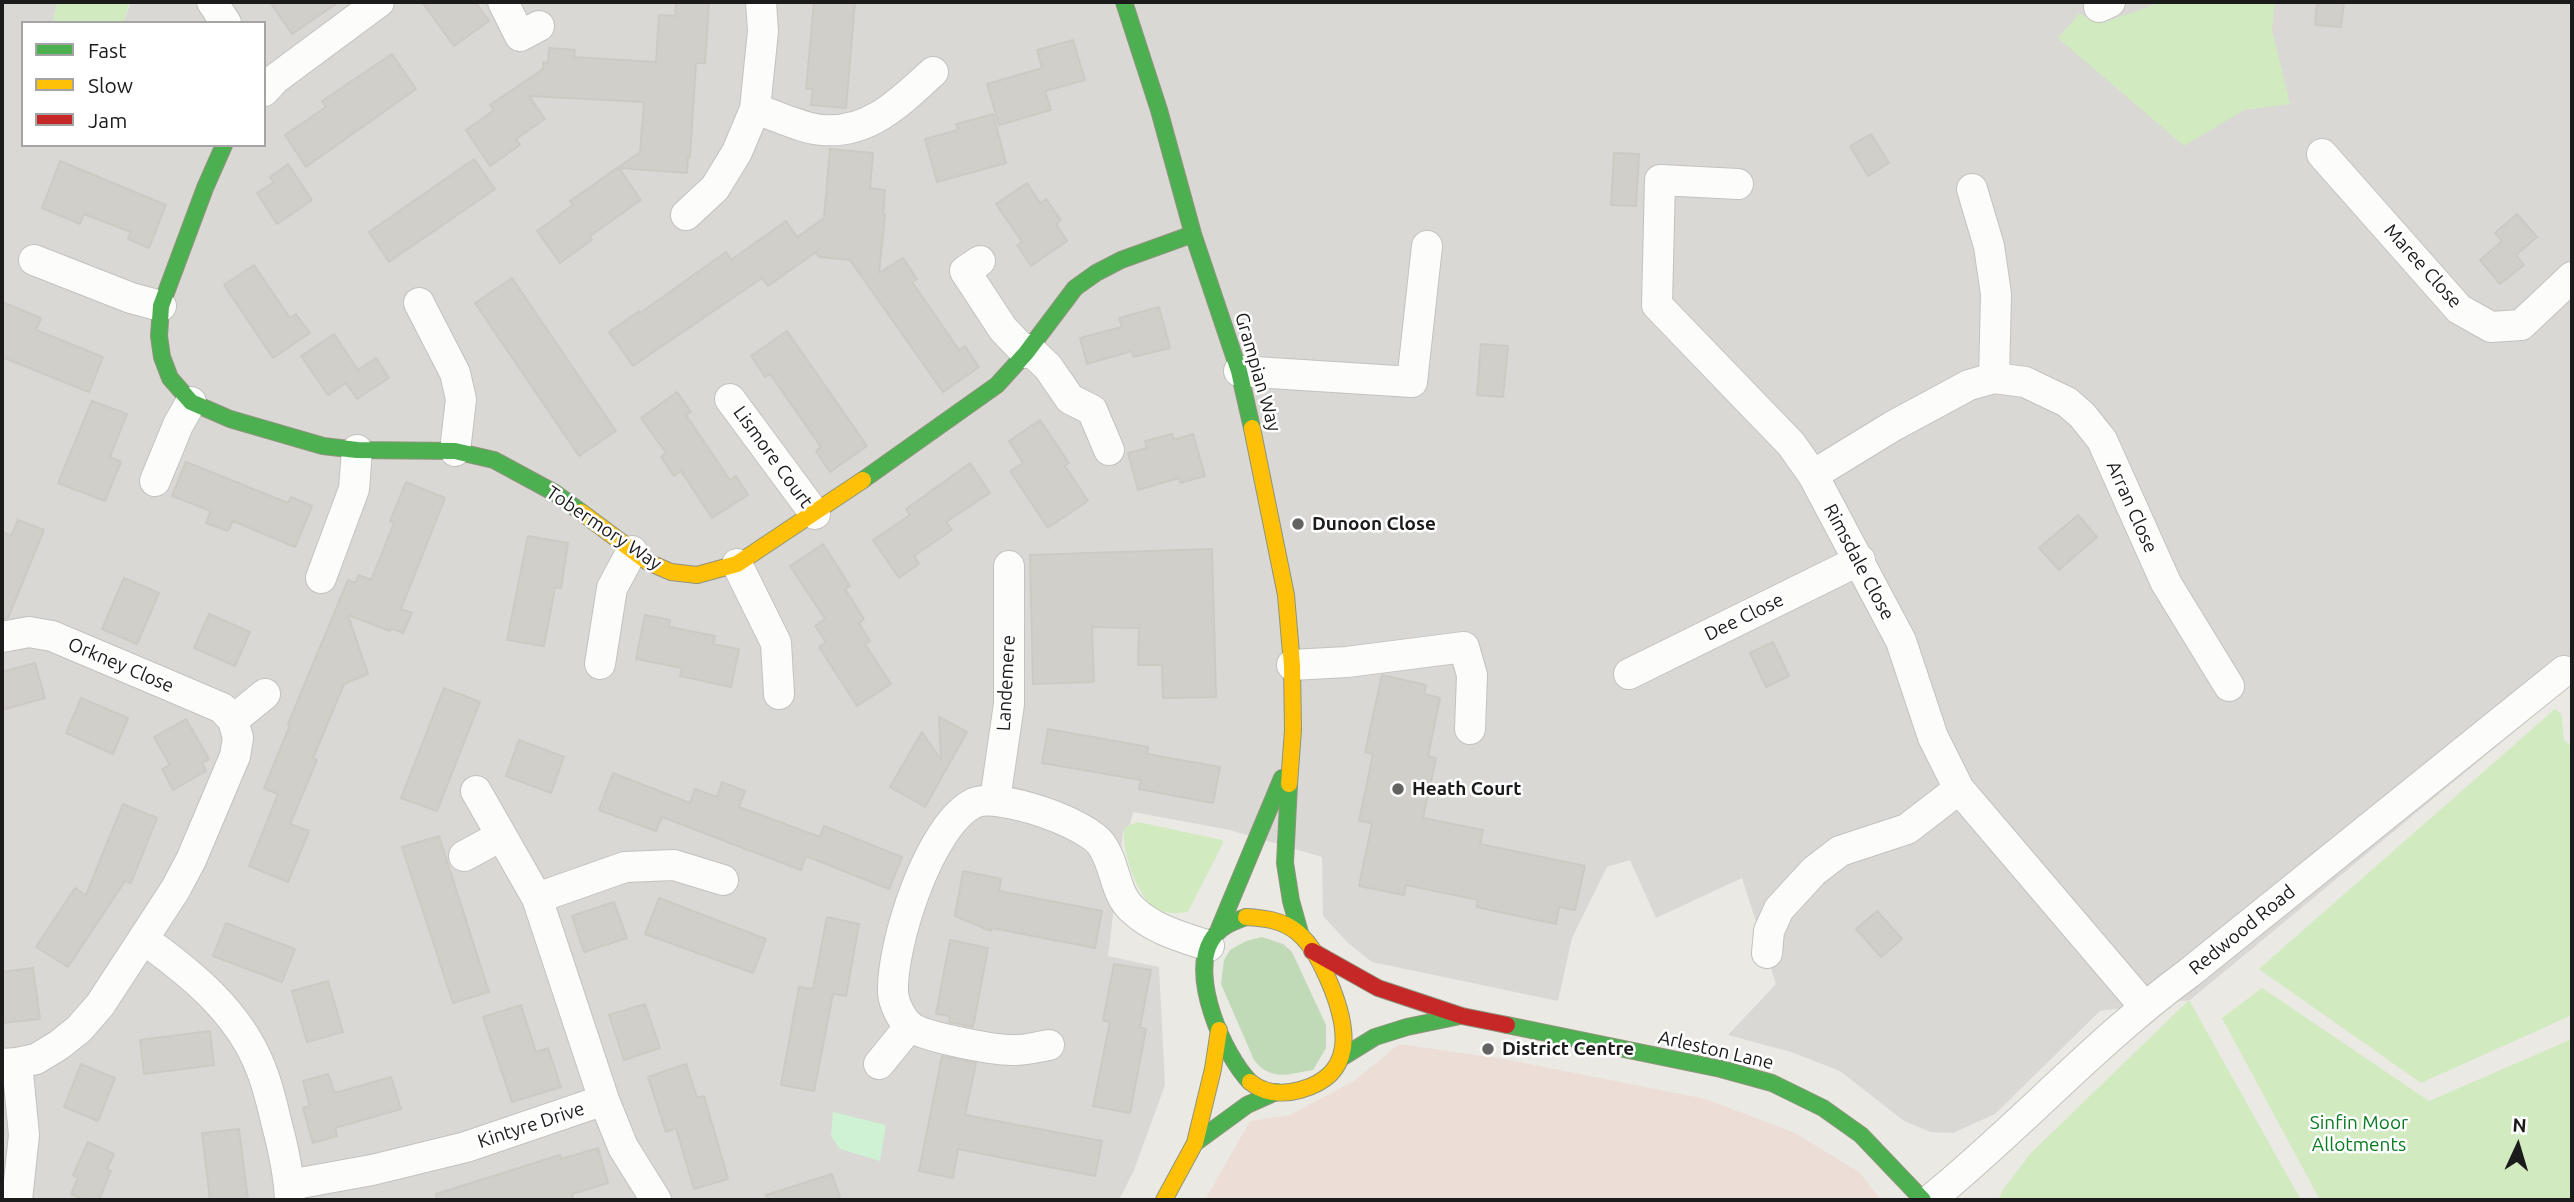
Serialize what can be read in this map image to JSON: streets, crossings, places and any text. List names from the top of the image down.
{
  "streets": {
    "street": [
      "Maree Close",
      "Grampian Way",
      "Lismore Court",
      "Arran Close",
      "Tobermory Way",
      "Rimsdale Close",
      "Dee Close",
      "Orkney Close",
      "Landemere",
      "Redwood Road",
      "Arleston Lane",
      "Kintyre Drive"
    ]
  },
  "crossings": [
    ["Grampian Way", "Tobermory Way"],
    ["Grampian Way", "Arleston Lane"],
    ["Lismore Court", "Tobermory Way"],
    ["Arran Close", "Rimsdale Close"],
    ["Rimsdale Close", "Dee Close"],
    ["Rimsdale Close", "Redwood Road"]
  ],
  "parks": ["Sinfin Moor Allotments"],
  "places": ["Dunoon Close", "Heath Court", "District Centre"],
  "legend": ["Fast", "Slow", "Jam"],
  "north": "top"
}
